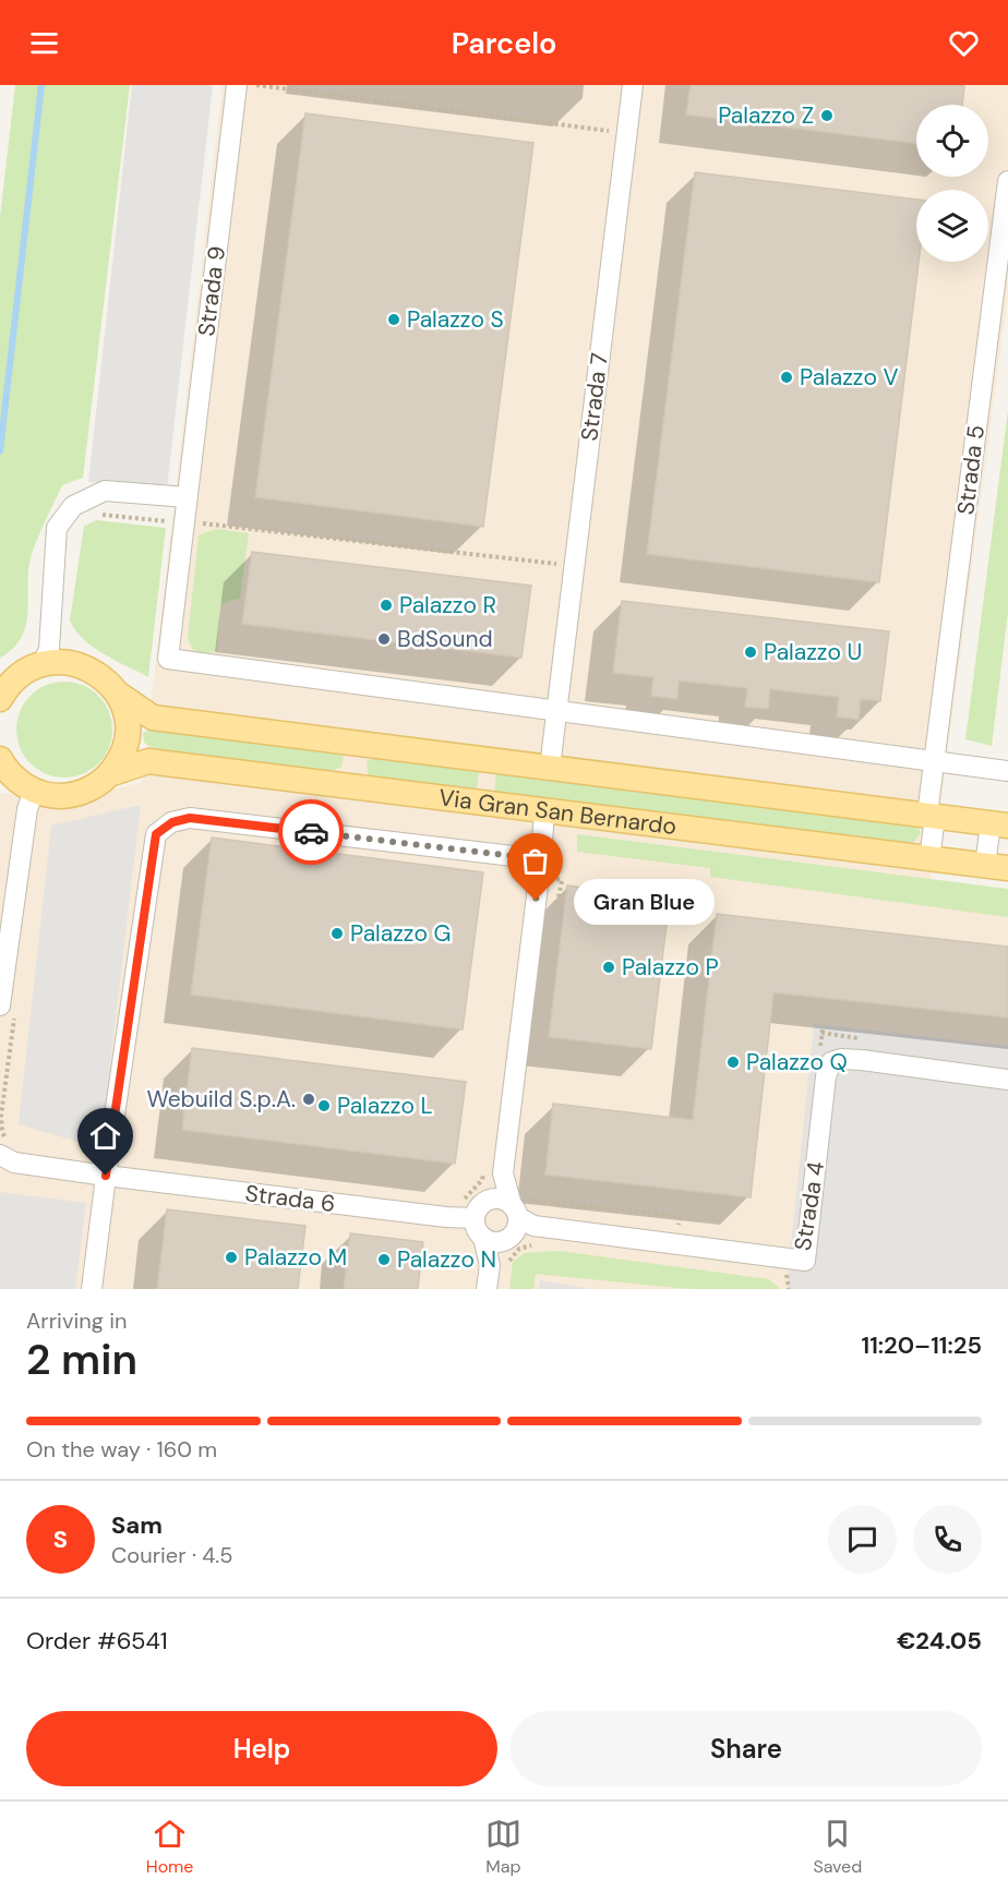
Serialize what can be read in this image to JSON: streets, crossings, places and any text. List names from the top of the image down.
{
  "streets": {
    "main road": ["Via Gran San Bernardo"],
    "lane": [
      "Strada 9",
      "Strada 7",
      "Strada 5",
      "Strada 6",
      "Strada 4"
    ]
  },
  "crossings": [
    ["Strada 9", "Strada 7"],
    ["Strada 7", "Via Gran San Bernardo"],
    ["Strada 5", "Via Gran San Bernardo"],
    ["Strada 6", "Strada 4"]
  ],
  "places": [
    "Palazzo Z",
    "Palazzo S",
    "Palazzo V",
    "Palazzo R",
    "BdSound",
    "Palazzo U",
    "Gran Blue",
    "Palazzo G",
    "Palazzo P",
    "Palazzo Q",
    "Webuild S.p.A.",
    "Palazzo L",
    "Palazzo M",
    "Palazzo N"
  ],
  "page": {
    "header": "Parcelo",
    "bubble": "Gran Blue",
    "heading": ["2 min", "Arriving in", "11:20–11:25"],
    "panel": [
      "Sam",
      "Courier · 4.5",
      "Order #6541",
      "€24.05"
    ],
    "bar": "On the way · 160 m",
    "round": "S",
    "buttons": ["Help", "Share"],
    "tabs": ["Home", "Map", "Saved"]
  }
}
